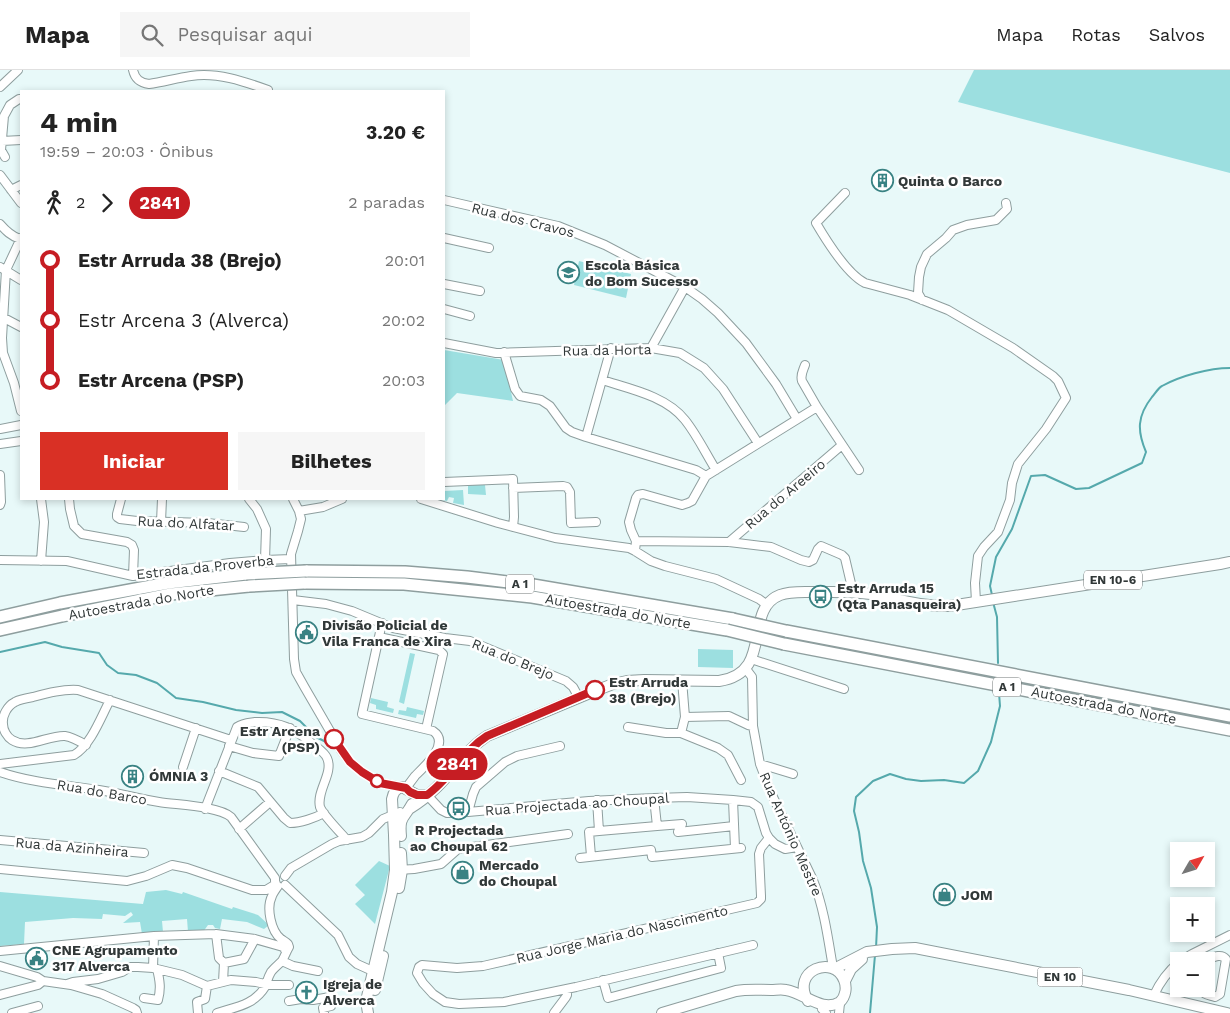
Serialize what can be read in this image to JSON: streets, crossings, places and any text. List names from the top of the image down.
{
  "streets": {
    "highway": ["A 1", "Autoestrada do Norte"],
    "main road": ["EN 10-6", "EN 10"],
    "street": [
      "Rua dos Cravos",
      "Rua da Horta",
      "Rua do Areeiro",
      "Rua do Alfatar",
      "Estrada da Proverba",
      "Rua do Brejo",
      "Rua do Barco",
      "Rua Projectada ao Choupal",
      "Rua António Mestre",
      "Rua da Azinheira",
      "Rua Jorge Maria do Nascimento"
    ]
  },
  "crossings": [
    ["Rua Projectada ao Choupal", "Rua Jorge Maria do Nascimento"],
    ["Rua António Mestre", "EN 10"]
  ],
  "places": {
    "building": ["Quinta O Barco", "ÓMNIA 3"],
    "school or university": ["Escola Básica do Bom Sucesso"],
    "bus stop": ["Estr Arruda 15 (Qta Panasqueira)", "R Projectada ao Choupal 62"],
    "public building": ["Divisão Policial de Vila Franca de Xira", "CNE Agrupamento 317 Alverca"],
    "other": ["Estr Arruda 38 (Brejo)", "Estr Arcena (PSP)"],
    "shop": ["Mercado do Choupal", "JOM"],
    "church": ["Igreja de Alverca"]
  },
  "lines": ["bus line 2841"],
  "north": "top right",
  "page": {
    "header": "Mapa",
    "search": "Pesquisar aqui",
    "nav": ["Mapa", "Rotas", "Salvos"],
    "on_map": "2841",
    "heading": ["4 min", "19:59 – 20:03 · Ônibus", "3.20 €"],
    "legs": ["2", "2841", "2 paradas"],
    "list": [
      {
        "name": "Estr Arruda 38 (Brejo)",
        "value": "20:01"
      },
      {
        "name": "Estr Arcena 3 (Alverca)",
        "value": "20:02"
      },
      {
        "name": "Estr Arcena (PSP)",
        "value": "20:03"
      }
    ],
    "buttons": ["Iniciar", "Bilhetes"],
    "map_buttons": ["+", "−"]
  }
}
